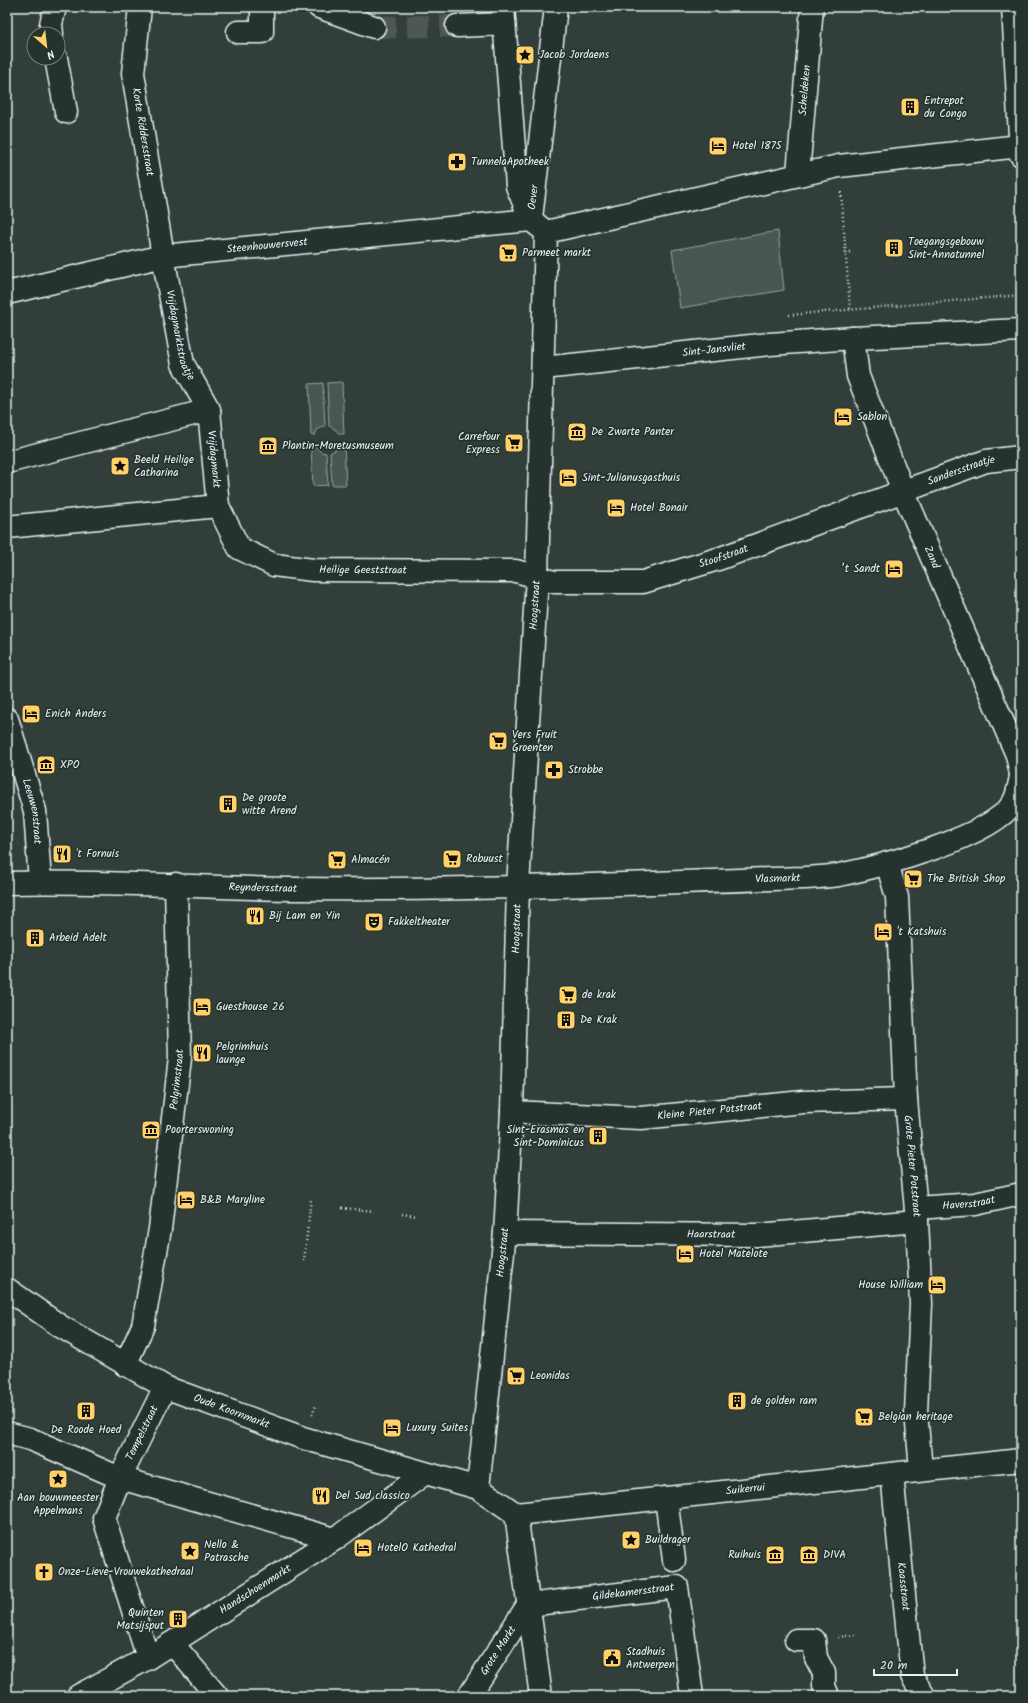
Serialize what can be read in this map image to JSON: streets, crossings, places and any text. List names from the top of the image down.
{
  "streets": {
    "street": [
      "Scheldeken",
      "Korte Riddersstraat",
      "Oever",
      "Steenhouwersvest",
      "Vrijdagmarktstraatje",
      "Sint-Jansvliet",
      "Vrijdagmarkt",
      "Sandersstraatje",
      "Stoofstraat",
      "Zand",
      "Heilige Geeststraat",
      "Hoogstraat",
      "Leeuwenstraat",
      "Vlasmarkt",
      "Reyndersstraat",
      "Pelgrimstraat",
      "Kleine Pieter Potstraat",
      "Grote Pieter Potstraat",
      "Haverstraat",
      "Haarstraat",
      "Oude Koornmarkt",
      "Tempelstraat",
      "Suikerrui",
      "Kaasstraat",
      "Handschoenmarkt",
      "Gildekamersstraat",
      "Grote Markt"
    ]
  },
  "crossings": [
    ["Korte Riddersstraat", "Steenhouwersvest"],
    ["Korte Riddersstraat", "Vrijdagmarktstraatje"],
    ["Oever", "Steenhouwersvest"],
    ["Steenhouwersvest", "Vrijdagmarktstraatje"],
    ["Vrijdagmarktstraatje", "Vrijdagmarkt"],
    ["Sint-Jansvliet", "Zand"],
    ["Sint-Jansvliet", "Hoogstraat"],
    ["Vrijdagmarkt", "Heilige Geeststraat"],
    ["Sandersstraatje", "Stoofstraat"],
    ["Sandersstraatje", "Zand"],
    ["Stoofstraat", "Zand"],
    ["Stoofstraat", "Heilige Geeststraat"],
    ["Stoofstraat", "Hoogstraat"],
    ["Zand", "Vlasmarkt"],
    ["Heilige Geeststraat", "Hoogstraat"],
    ["Hoogstraat", "Vlasmarkt"],
    ["Hoogstraat", "Reyndersstraat"],
    ["Hoogstraat", "Kleine Pieter Potstraat"],
    ["Hoogstraat", "Haarstraat"],
    ["Hoogstraat", "Oude Koornmarkt"],
    ["Leeuwenstraat", "Reyndersstraat"],
    ["Vlasmarkt", "Reyndersstraat"],
    ["Vlasmarkt", "Grote Pieter Potstraat"],
    ["Reyndersstraat", "Pelgrimstraat"],
    ["Pelgrimstraat", "Oude Koornmarkt"],
    ["Kleine Pieter Potstraat", "Grote Pieter Potstraat"],
    ["Grote Pieter Potstraat", "Haverstraat"],
    ["Grote Pieter Potstraat", "Haarstraat"],
    ["Grote Pieter Potstraat", "Suikerrui"],
    ["Haverstraat", "Haarstraat"],
    ["Oude Koornmarkt", "Tempelstraat"],
    ["Oude Koornmarkt", "Handschoenmarkt"],
    ["Suikerrui", "Kaasstraat"],
    ["Suikerrui", "Grote Markt"],
    ["Gildekamersstraat", "Grote Markt"]
  ],
  "places": {
    "place": [
      "Jacob Jordaens",
      "Beeld Heilige Catharina",
      "Aan bouwmeester Appelmans",
      "Buildrager",
      "Nello & Patrasche"
    ],
    "building": [
      "Entrepot du Congo",
      "Toegangsgebouw Sint-Annatunnel",
      "De groote witte Arend",
      "Arbeid Adelt",
      "De Krak",
      "Sint-Erasmus en Sint-Dominicus",
      "de golden ram",
      "De Roode Hoed",
      "Quinten Matsijsput"
    ],
    "hotel": [
      "Hotel 1875",
      "Sablon",
      "Sint-Julianusgasthuis",
      "Hotel Bonair",
      "’t Sandt",
      "Enich Anders",
      "'t Katshuis",
      "Guesthouse 26",
      "B&B Maryline",
      "Hotel Matelote",
      "House William",
      "Luxury Suites",
      "HotelO Kathedral"
    ],
    "pharmacy": ["TunnelaApotheek", "Strobbe"],
    "supermarket": [
      "Parmeet markt",
      "Carrefour Express",
      "Vers Fruit Groenten",
      "Robuust",
      "Almacén",
      "The British Shop",
      "de krak",
      "Leonidas",
      "Belgian heritage"
    ],
    "museum": [
      "De Zwarte Panter",
      "Plantin-Moretusmuseum",
      "XPO",
      "Poorterswoning",
      "Ruihuis",
      "DIVA"
    ],
    "restaurant": [
      "'t Fornuis",
      "Bij Lam en Yin",
      "Pelgrimhuis launge",
      "Del Sud classico"
    ],
    "theatre": ["Fakkeltheater"],
    "church": ["Onze-Lieve-Vrouwekathedraal"],
    "public building": ["Stadhuis Antwerpen"]
  },
  "scale_bar": "20 m",
  "north": "bottom right"
}
